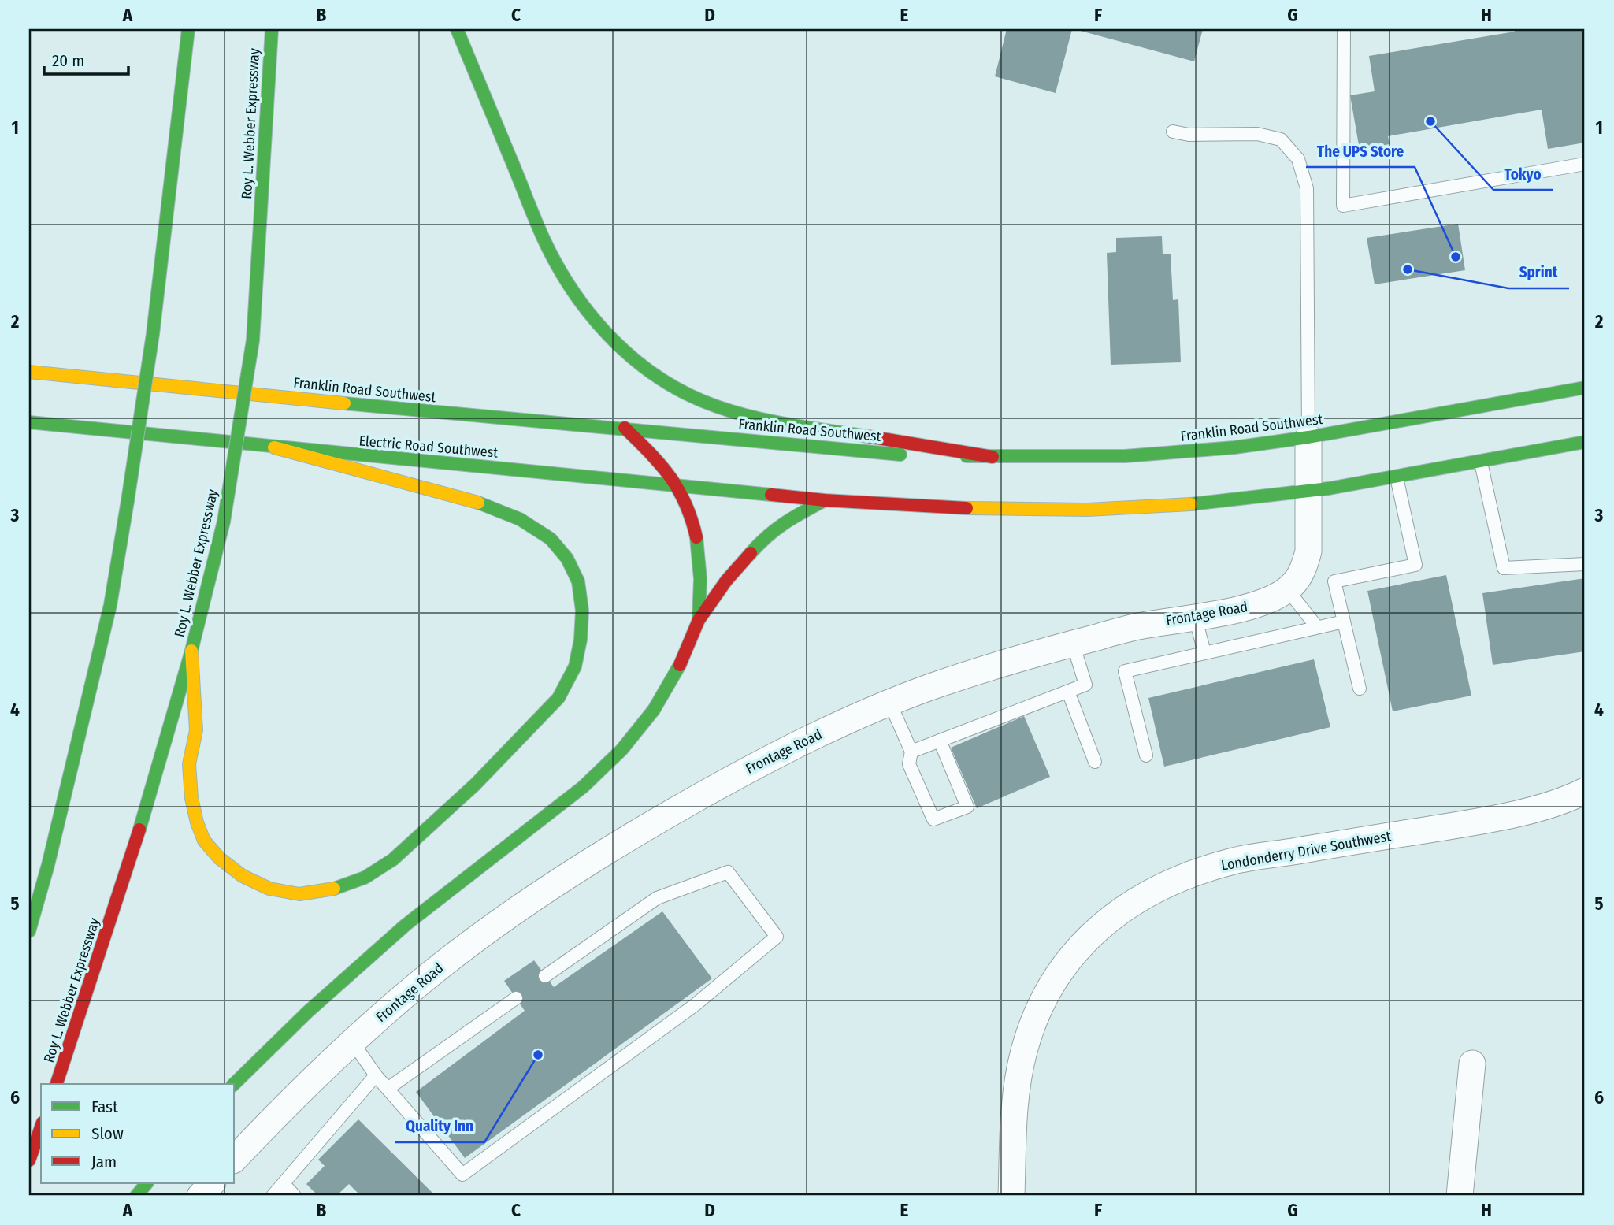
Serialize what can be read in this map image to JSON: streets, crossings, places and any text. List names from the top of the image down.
{
  "streets": {
    "main road": ["Roy L. Webber Expressway", "Franklin Road Southwest", "Electric Road Southwest"],
    "street": ["Frontage Road", "Londonderry Drive Southwest"]
  },
  "crossings": [
    ["Franklin Road Southwest", "Frontage Road"]
  ],
  "places": [
    "Tokyo",
    "The UPS Store",
    "Sprint",
    "Quality Inn"
  ],
  "legend": ["Fast", "Slow", "Jam"],
  "scale_bar": "20 m",
  "grid": {
    "columns": [
      "A",
      "B",
      "C",
      "D",
      "E",
      "F",
      "G",
      "H"
    ],
    "rows": [
      "1",
      "2",
      "3",
      "4",
      "5",
      "6"
    ]
  }
}
